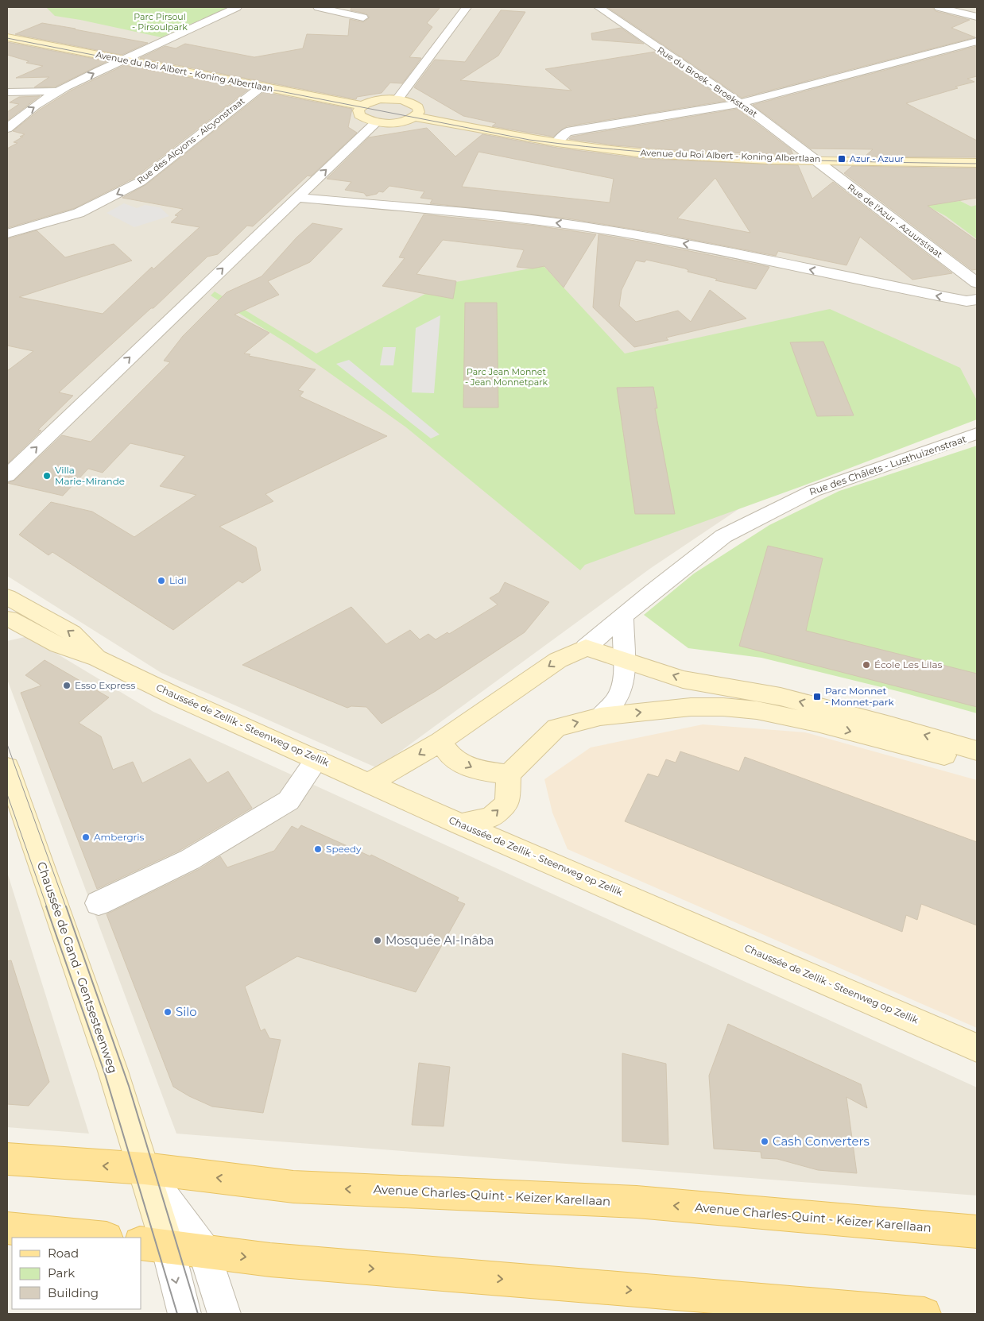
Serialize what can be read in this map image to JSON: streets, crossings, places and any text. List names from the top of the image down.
{
  "streets": {
    "main road": ["Avenue Charles-Quint - Keizer Karellaan"],
    "street": [
      "Avenue du Roi Albert - Koning Albertlaan",
      "Rue du Broek - Broekstraat",
      "Rue des Alcyons - Alcyonstraat",
      "Rue de l'Azur - Azuurstraat",
      "Rue des Châlets - Lusthuizenstraat",
      "Chaussée de Zellik - Steenweg op Zellik",
      "Chaussée de Gand - Gentsesteenweg"
    ]
  },
  "crossings": [
    ["Avenue du Roi Albert - Koning Albertlaan", "Rue du Broek - Broekstraat"],
    ["Avenue du Roi Albert - Koning Albertlaan", "Rue des Alcyons - Alcyonstraat"],
    ["Avenue du Roi Albert - Koning Albertlaan", "Rue de l'Azur - Azuurstraat"],
    ["Rue du Broek - Broekstraat", "Rue de l'Azur - Azuurstraat"],
    ["Chaussée de Gand - Gentsesteenweg", "Avenue Charles-Quint - Keizer Karellaan"]
  ],
  "parks": ["Parc Pirsoul - Pirsoulpark", "Parc Jean Monnet - Jean Monnetpark"],
  "places": {
    "transit": ["Azur - Azuur", "Parc Monnet - Monnet-park"],
    "other": [
      "Villa Marie-Mirande",
      "Lidl",
      "École Les Lilas",
      "Esso Express",
      "Ambergris",
      "Speedy",
      "Mosquée Al-Inâba",
      "Silo",
      "Cash Converters"
    ]
  },
  "legend": ["Road", "Park", "Building"]
}
